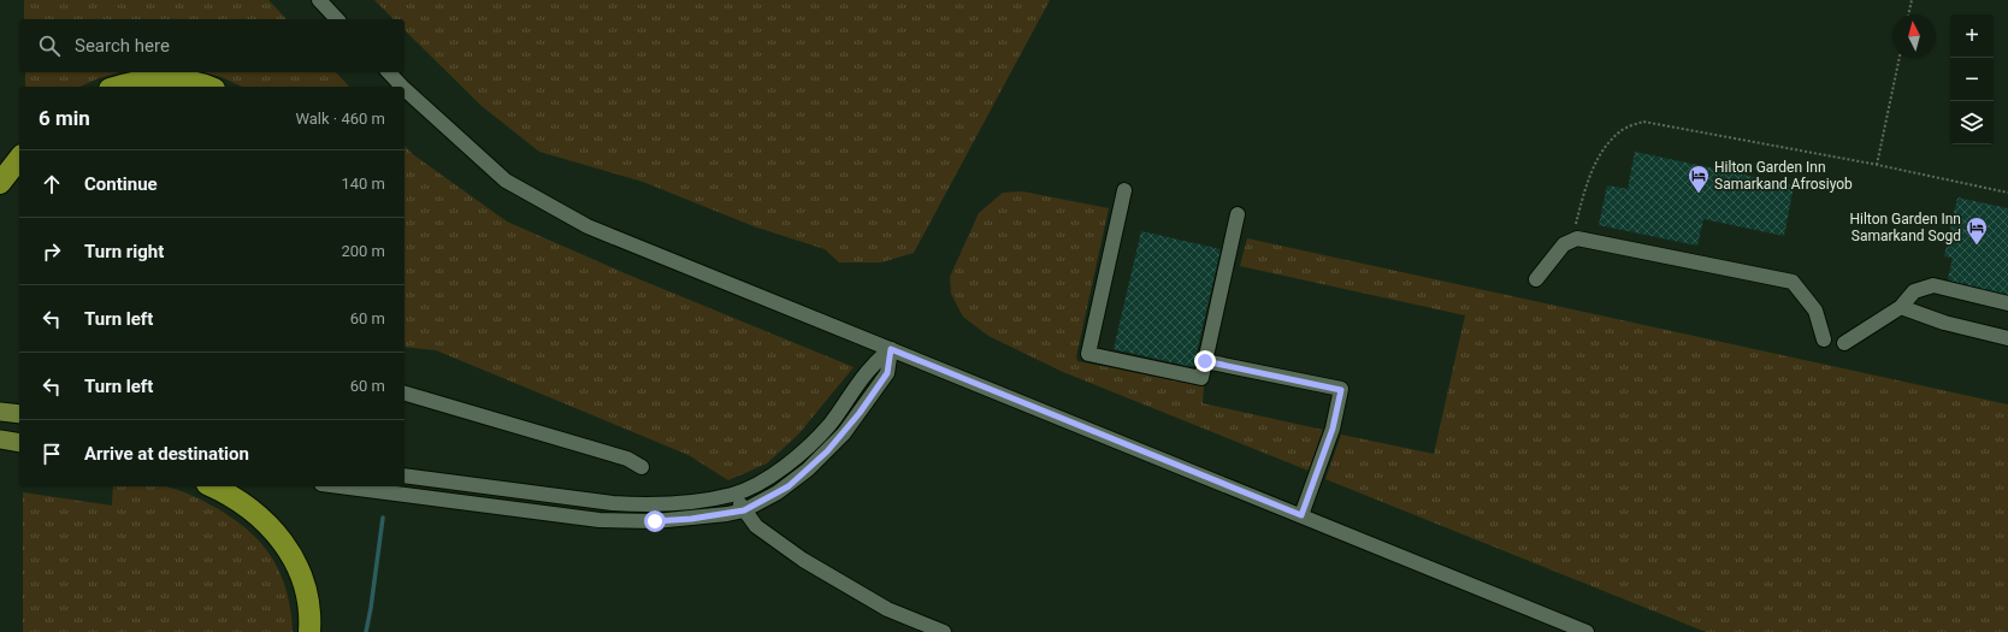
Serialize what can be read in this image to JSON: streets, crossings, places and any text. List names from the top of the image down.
{
  "places": {
    "hotel": ["Hilton Garden Inn Samarkand Afrosiyob", "Hilton Garden Inn Samarkand Sogd"]
  },
  "north": "top",
  "page": {
    "map_buttons": ["+", "−"],
    "search": "Search here",
    "heading": ["6 min", "Walk · 460 m"],
    "list": [
      ["Continue", "140 m"],
      ["Turn right", "200 m"],
      ["Turn left", "60 m"],
      ["Turn left", "60 m"],
      "Arrive at destination"
    ]
  }
}
